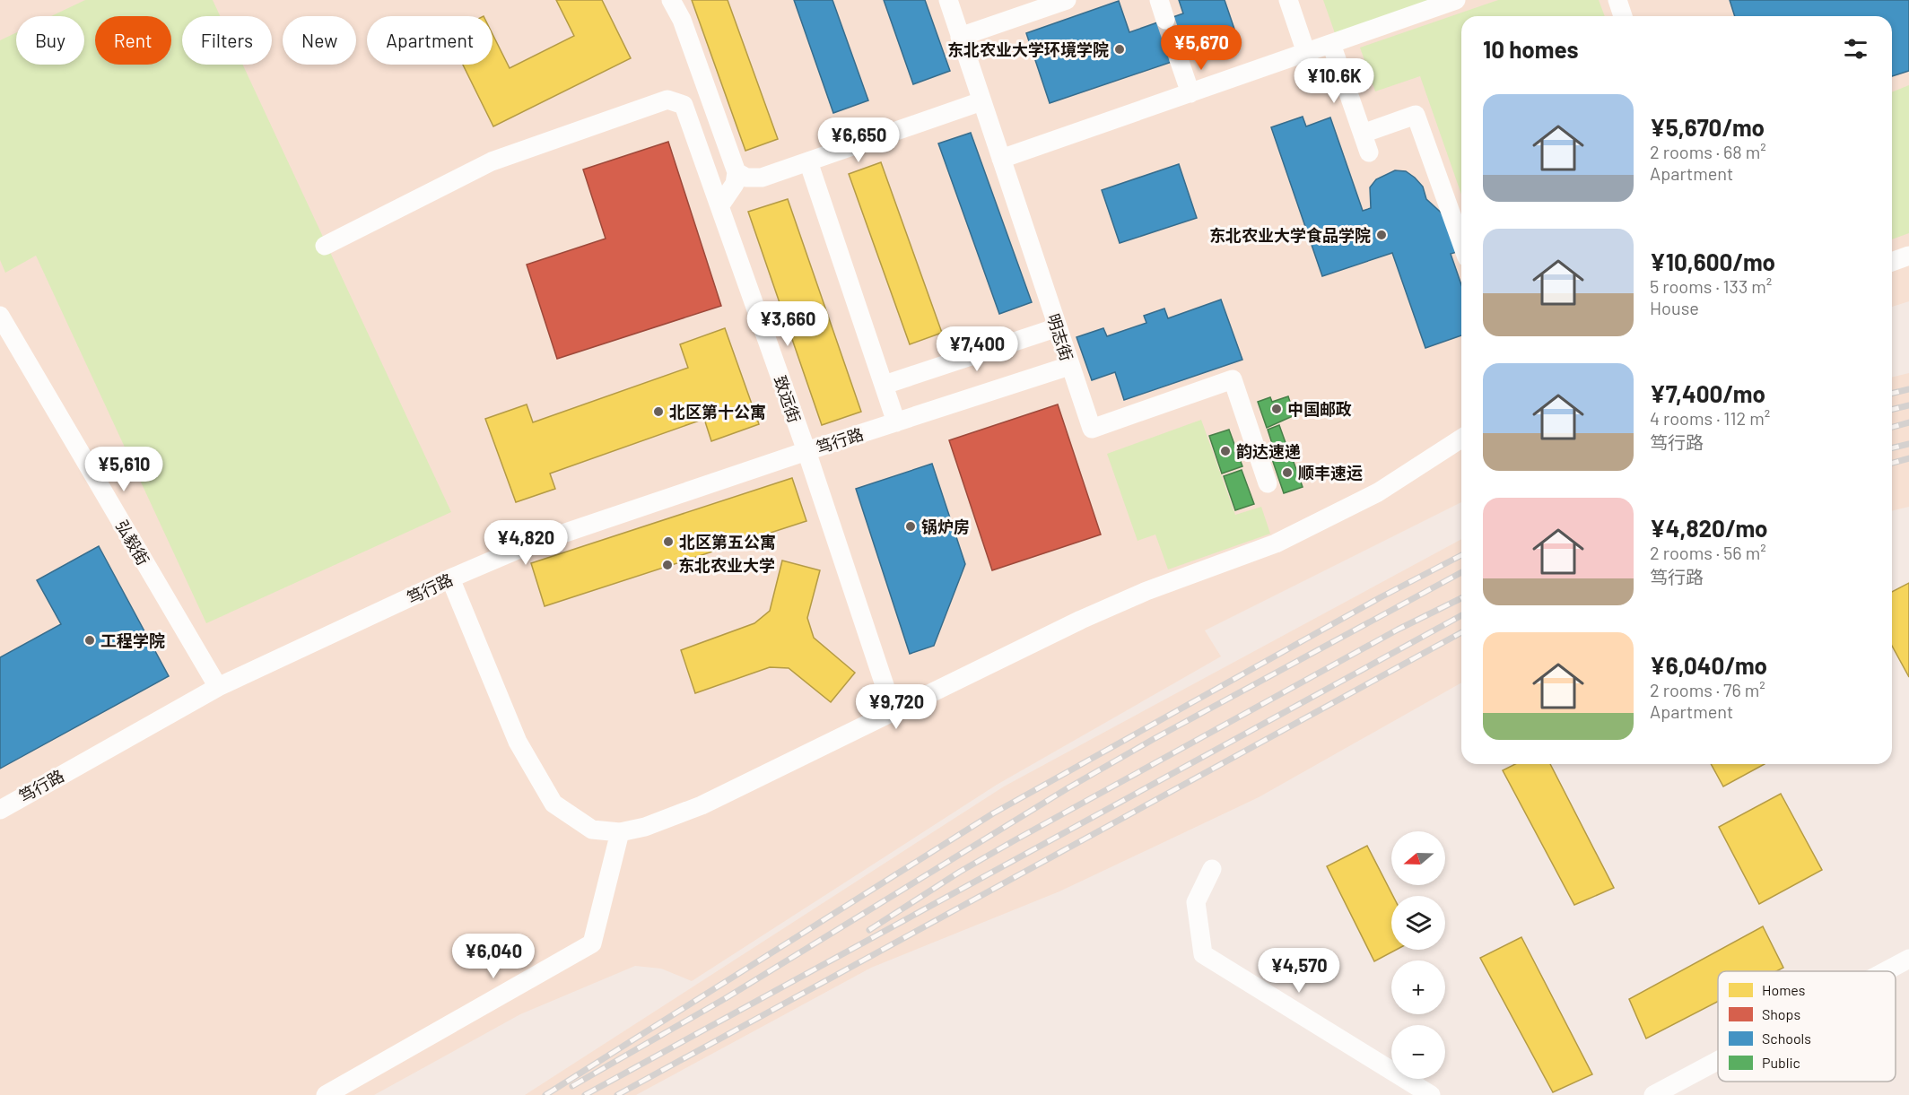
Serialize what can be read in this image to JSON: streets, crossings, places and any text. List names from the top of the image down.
{
  "streets": {
    "street": [
      "明志街",
      "致远街",
      "笃行路",
      "弘毅街"
    ]
  },
  "crossings": [
    ["明志街", "笃行路"],
    ["致远街", "笃行路"],
    ["笃行路", "弘毅街"]
  ],
  "places": [
    "东北农业大学环境学院",
    "东北农业大学食品学院",
    "中国邮政",
    "北区第十公寓",
    "韵达速递",
    "顺丰速运",
    "锅炉房",
    "北区第五公寓",
    "东北农业大学",
    "工程学院"
  ],
  "legend": [
    "Homes",
    "Shops",
    "Schools",
    "Public"
  ],
  "north": "left",
  "page": {
    "chip": [
      "Buy",
      "Rent",
      "Filters",
      "New",
      "Apartment"
    ],
    "heading": "10 homes",
    "price": [
      "¥5,670",
      "¥10.6K",
      "¥6,650",
      "¥3,660",
      "¥7,400",
      "¥5,610",
      "¥4,820",
      "¥9,720",
      "¥6,040",
      "¥4,570"
    ],
    "list": [
      {
        "name": "¥5,670/mo",
        "note": "2 rooms · 68 m² · Apartment"
      },
      {
        "name": "¥10,600/mo",
        "note": "5 rooms · 133 m² · House"
      },
      {
        "name": "¥7,400/mo",
        "note": "4 rooms · 112 m² · 笃行路"
      },
      {
        "name": "¥4,820/mo",
        "note": "2 rooms · 56 m² · 笃行路"
      },
      {
        "name": "¥6,040/mo",
        "note": "2 rooms · 76 m² · Apartment"
      }
    ],
    "map_buttons": ["+", "−"]
  }
}
